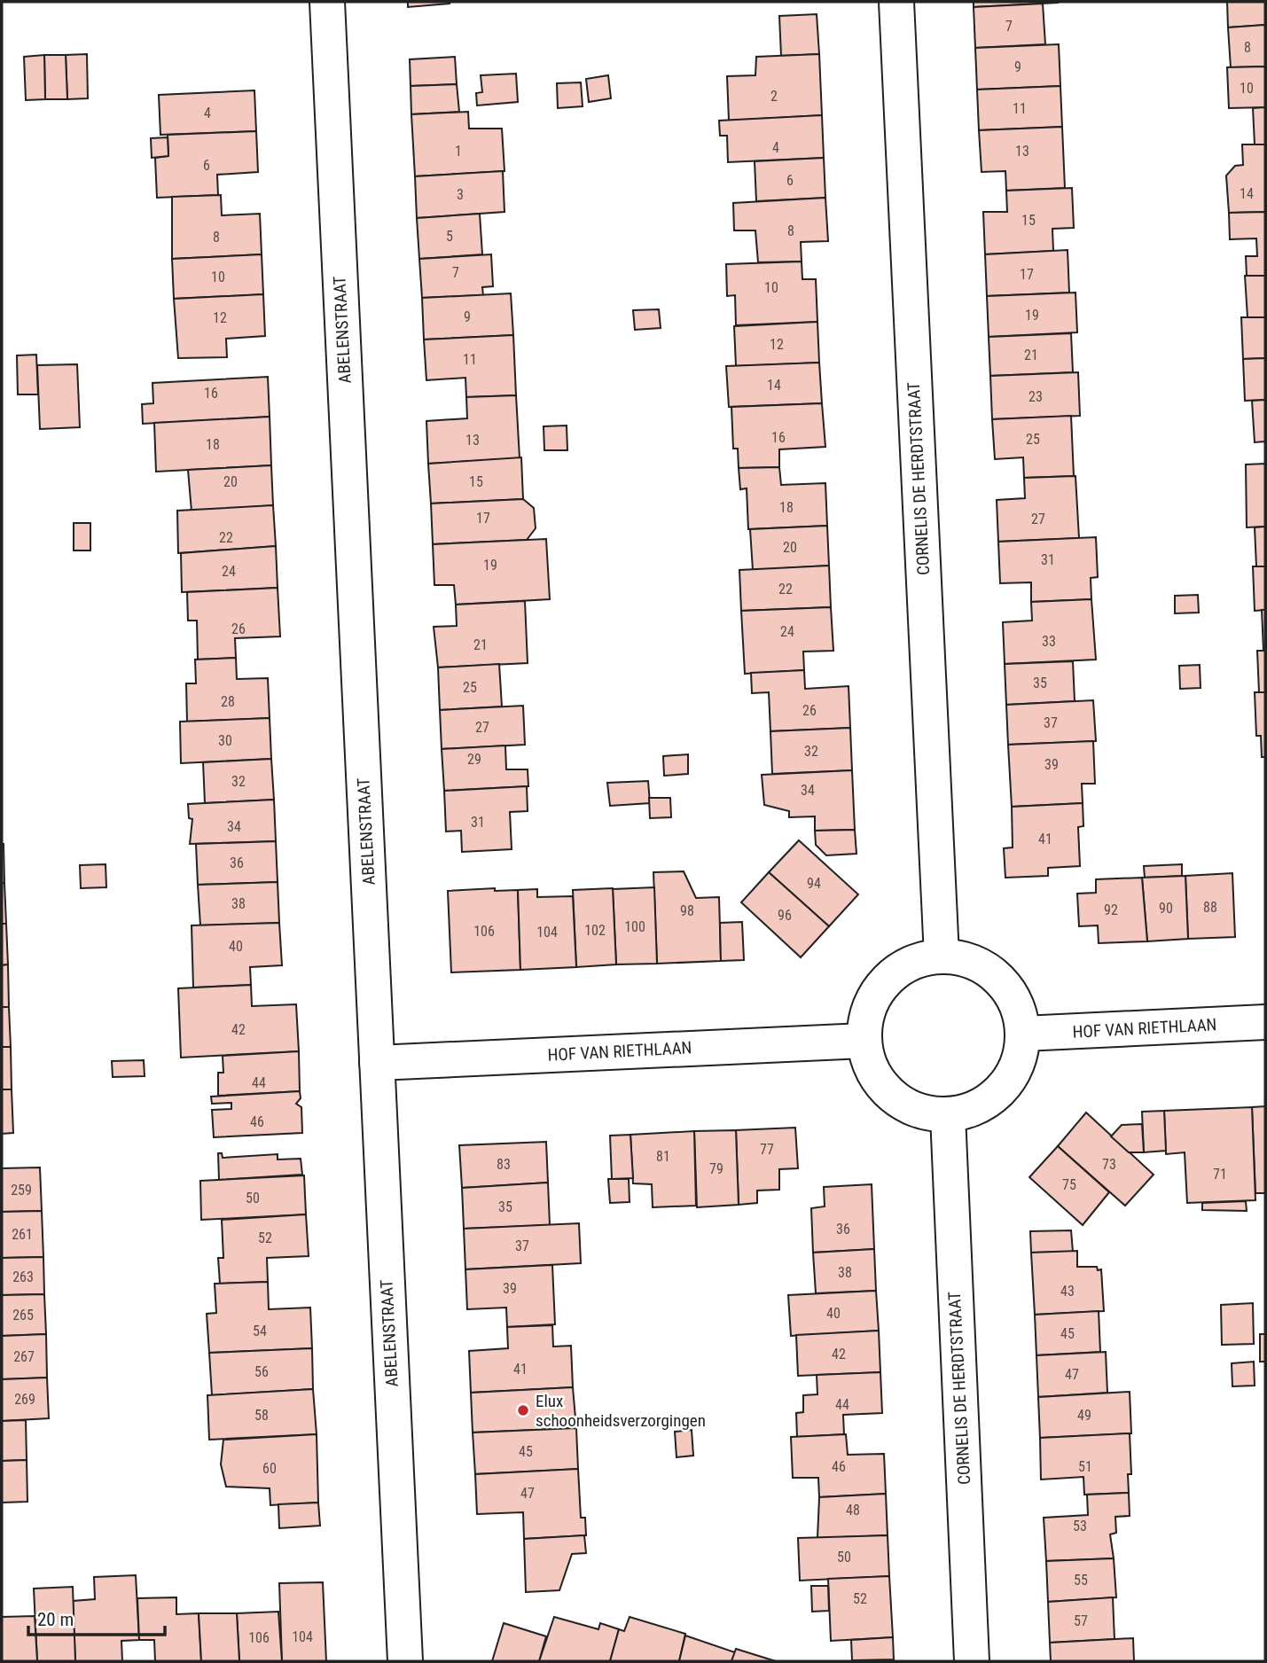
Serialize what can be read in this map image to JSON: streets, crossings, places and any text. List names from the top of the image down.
{
  "streets": {
    "street": ["ABELENSTRAAT", "CORNELIS DE HERDTSTRAAT", "HOF VAN RIETHLAAN"]
  },
  "crossings": [
    ["ABELENSTRAAT", "HOF VAN RIETHLAAN"],
    ["CORNELIS DE HERDTSTRAAT", "HOF VAN RIETHLAAN"]
  ],
  "places": ["Elux schoonheidsverzorgingen"],
  "house_numbers": [
    "7",
    "8",
    "9",
    "10",
    "2",
    "11",
    "4",
    "4",
    "1",
    "13",
    "6",
    "6",
    "14",
    "3",
    "15",
    "8",
    "5",
    "8",
    "7",
    "17",
    "10",
    "10",
    "19",
    "9",
    "12",
    "12",
    "21",
    "11",
    "14",
    "16",
    "23",
    "16",
    "25",
    "13",
    "18",
    "20",
    "15",
    "18",
    "17",
    "27",
    "22",
    "20",
    "31",
    "19",
    "24",
    "22",
    "26",
    "24",
    "33",
    "21",
    "35",
    "25",
    "28",
    "26",
    "37",
    "27",
    "30",
    "32",
    "29",
    "39",
    "32",
    "34",
    "31",
    "34",
    "41",
    "36",
    "94",
    "38",
    "88",
    "90",
    "92",
    "98",
    "96",
    "100",
    "102",
    "106",
    "104",
    "40",
    "42",
    "44",
    "46",
    "77",
    "81",
    "83",
    "73",
    "79",
    "71",
    "75",
    "259",
    "50",
    "35",
    "36",
    "261",
    "52",
    "37",
    "38",
    "263",
    "39",
    "43",
    "40",
    "265",
    "54",
    "45",
    "42",
    "267",
    "41",
    "56",
    "47",
    "269",
    "44",
    "58",
    "49",
    "45",
    "46",
    "51",
    "60",
    "47",
    "48",
    "53",
    "50",
    "55",
    "52",
    "57",
    "104",
    "106"
  ],
  "scale_bar": "20 m"
}
